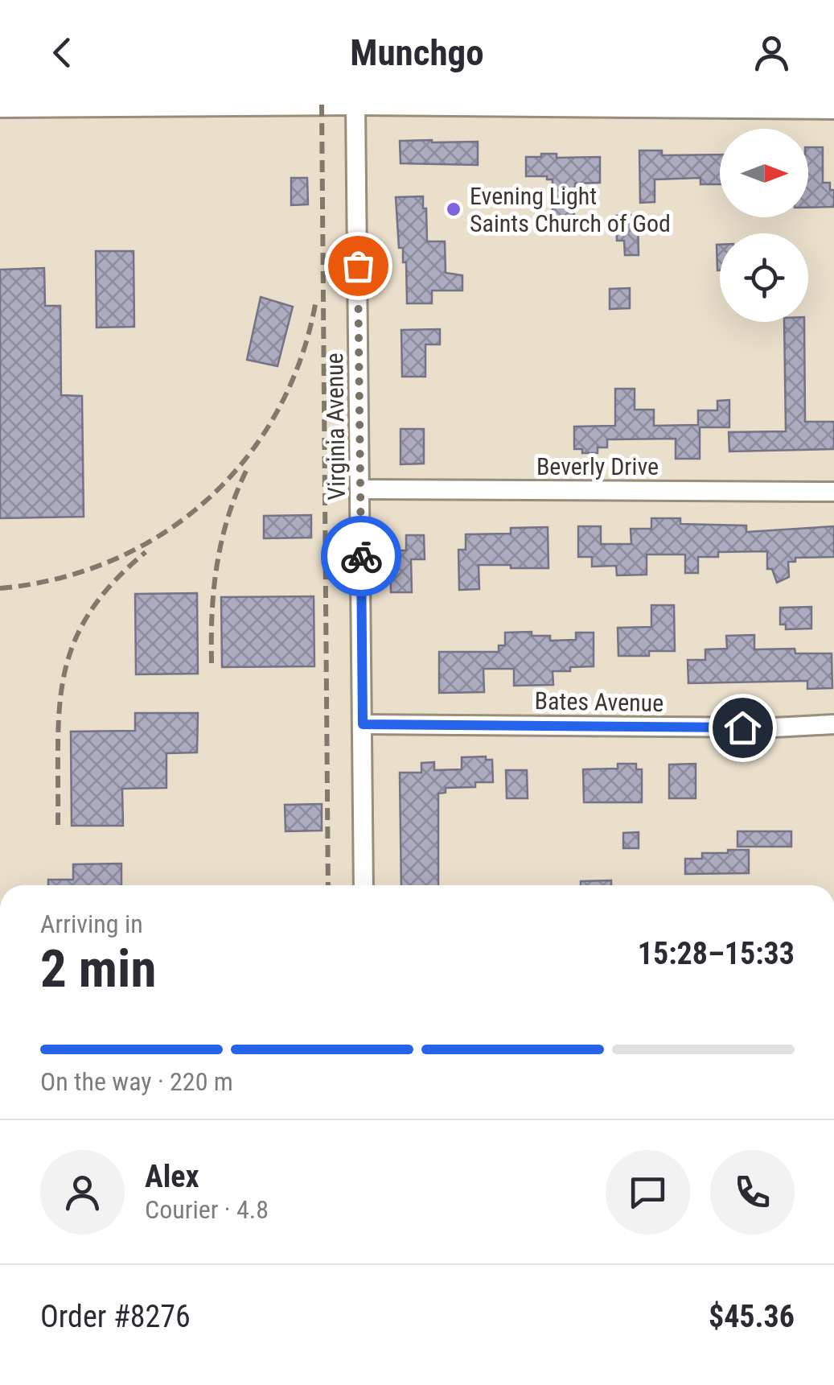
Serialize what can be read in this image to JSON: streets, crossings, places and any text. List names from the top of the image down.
{
  "streets": {
    "street": ["Virginia Avenue", "Beverly Drive", "Bates Avenue"]
  },
  "crossings": [
    ["Virginia Avenue", "Beverly Drive"],
    ["Virginia Avenue", "Bates Avenue"]
  ],
  "places": ["Evening Light Saints Church of God"],
  "north": "right",
  "page": {
    "header": "Munchgo",
    "heading": ["2 min", "Arriving in", "15:28–15:33"],
    "panel": [
      "Alex",
      "Courier · 4.8",
      "Order #8276",
      "$45.36"
    ],
    "bar": "On the way · 220 m"
  }
}
